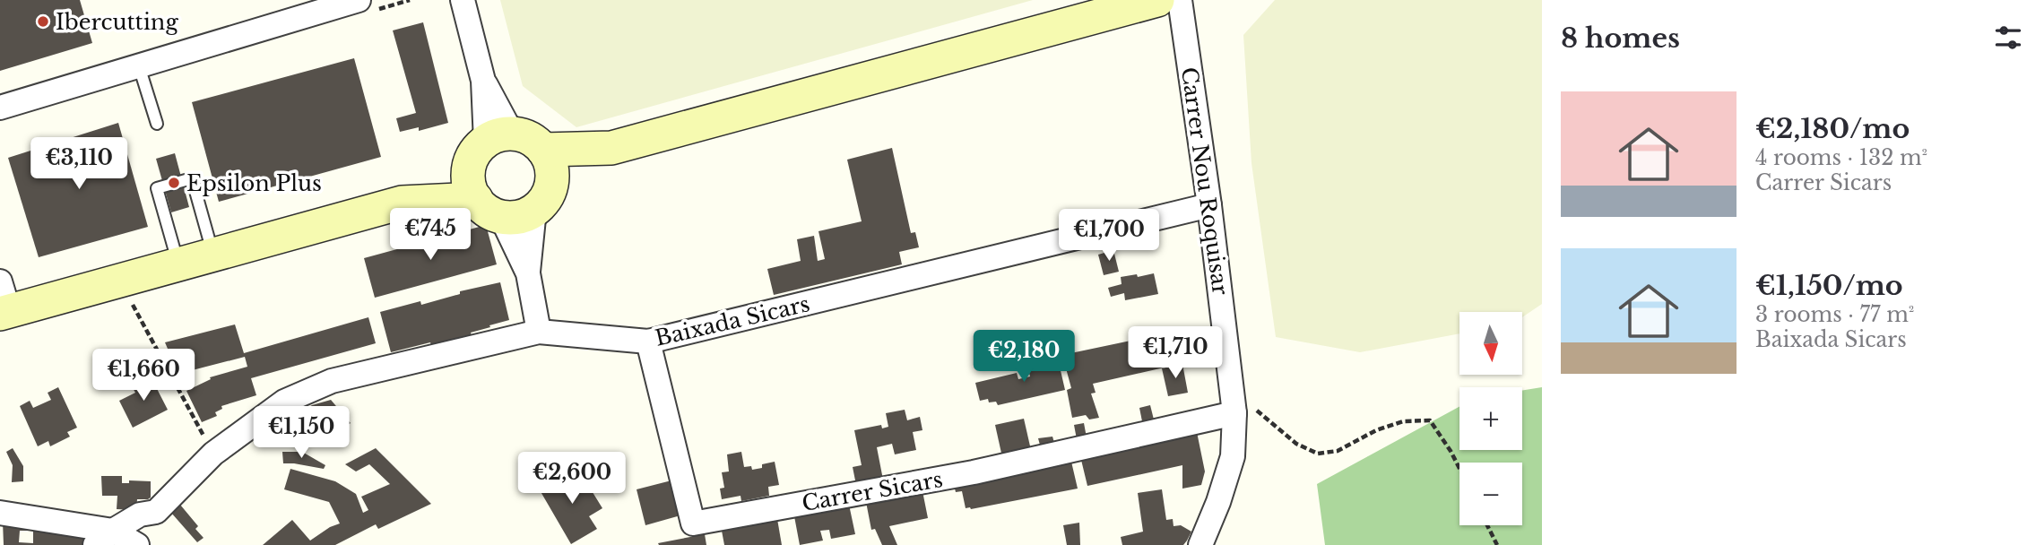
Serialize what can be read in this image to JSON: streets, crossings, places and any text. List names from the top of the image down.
{
  "streets": {
    "street": ["Carrer Nou Roquisar", "Baixada Sicars", "Carrer Sicars"]
  },
  "crossings": [
    ["Carrer Nou Roquisar", "Baixada Sicars"],
    ["Carrer Nou Roquisar", "Carrer Sicars"],
    ["Baixada Sicars", "Carrer Sicars"]
  ],
  "places": ["Ibercutting", "Epsilon Plus"],
  "north": "bottom",
  "page": {
    "heading": "8 homes",
    "list": [
      {
        "name": "€2,180/mo",
        "note": "4 rooms · 132 m² · Carrer Sicars"
      },
      {
        "name": "€1,150/mo",
        "note": "3 rooms · 77 m² · Baixada Sicars"
      }
    ],
    "price": [
      "€3,110",
      "€745",
      "€1,700",
      "€1,710",
      "€2,180",
      "€1,660",
      "€1,150",
      "€2,600"
    ],
    "map_buttons": ["+", "−"]
  }
}
